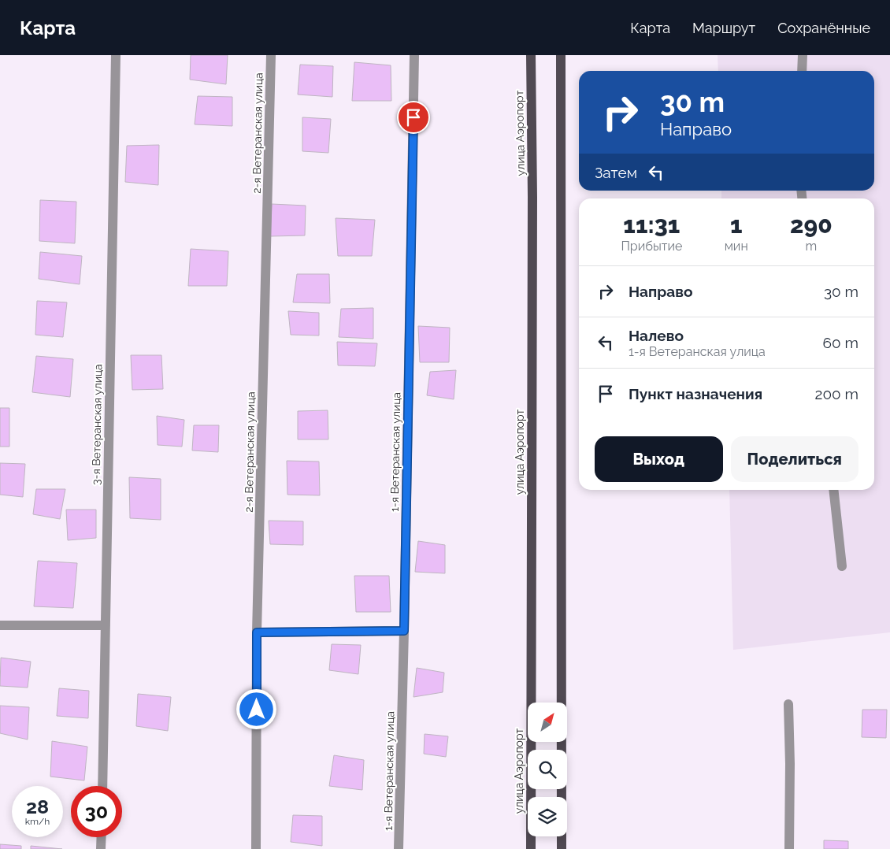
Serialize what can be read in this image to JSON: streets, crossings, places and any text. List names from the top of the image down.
{
  "streets": {
    "main road": ["улица Аэропорт"],
    "street": ["2-я Ветеранская улица", "3-я Ветеранская улица", "1-я Ветеранская улица"]
  },
  "north": "top right",
  "page": {
    "header": "Карта",
    "nav": ["Карта", "Маршрут", "Сохранённые"],
    "turn": ["30 m", "Направо"],
    "then": "Затем",
    "eta": [
      "11:31",
      "Прибытие",
      "1",
      "мин",
      "290",
      "m"
    ],
    "list": [
      {
        "name": "Направо",
        "value": "30 m"
      },
      {
        "name": "Налево",
        "note": "1-я Ветеранская улица",
        "value": "60 m"
      },
      {
        "name": "Пункт назначения",
        "value": "200 m"
      }
    ],
    "buttons": ["Выход", "Поделиться"],
    "speed": "28 km/h",
    "limit": "30"
  }
}
